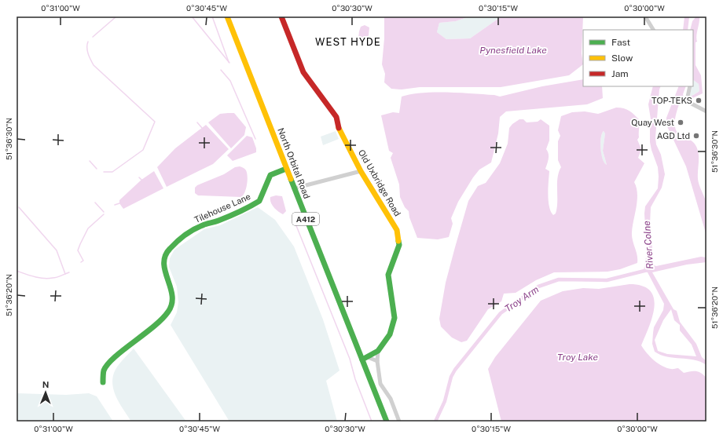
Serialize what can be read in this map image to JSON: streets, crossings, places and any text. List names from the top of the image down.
{
  "streets": {
    "street": [
      "North Orbital Road",
      "Old Uxbridge Road",
      "Tilehouse Lane",
      "A412"
    ]
  },
  "crossings": [
    ["North Orbital Road", "Old Uxbridge Road"],
    ["North Orbital Road", "Tilehouse Lane"]
  ],
  "districts": ["WEST HYDE"],
  "water": [
    "Pynesfield Lake",
    "River Colne",
    "Troy Arm",
    "Troy Lake"
  ],
  "places": ["TOP-TEKS", "Quay West", "AGD Ltd"],
  "legend": ["Fast", "Slow", "Jam"],
  "north": "top",
  "coordinates": [
    "0°31'00\"W",
    "0°30'45\"W",
    "0°30'30\"W",
    "0°30'15\"W",
    "0°30'00\"W",
    "51°36'30\"N",
    "51°36'20\"N"
  ]
}
